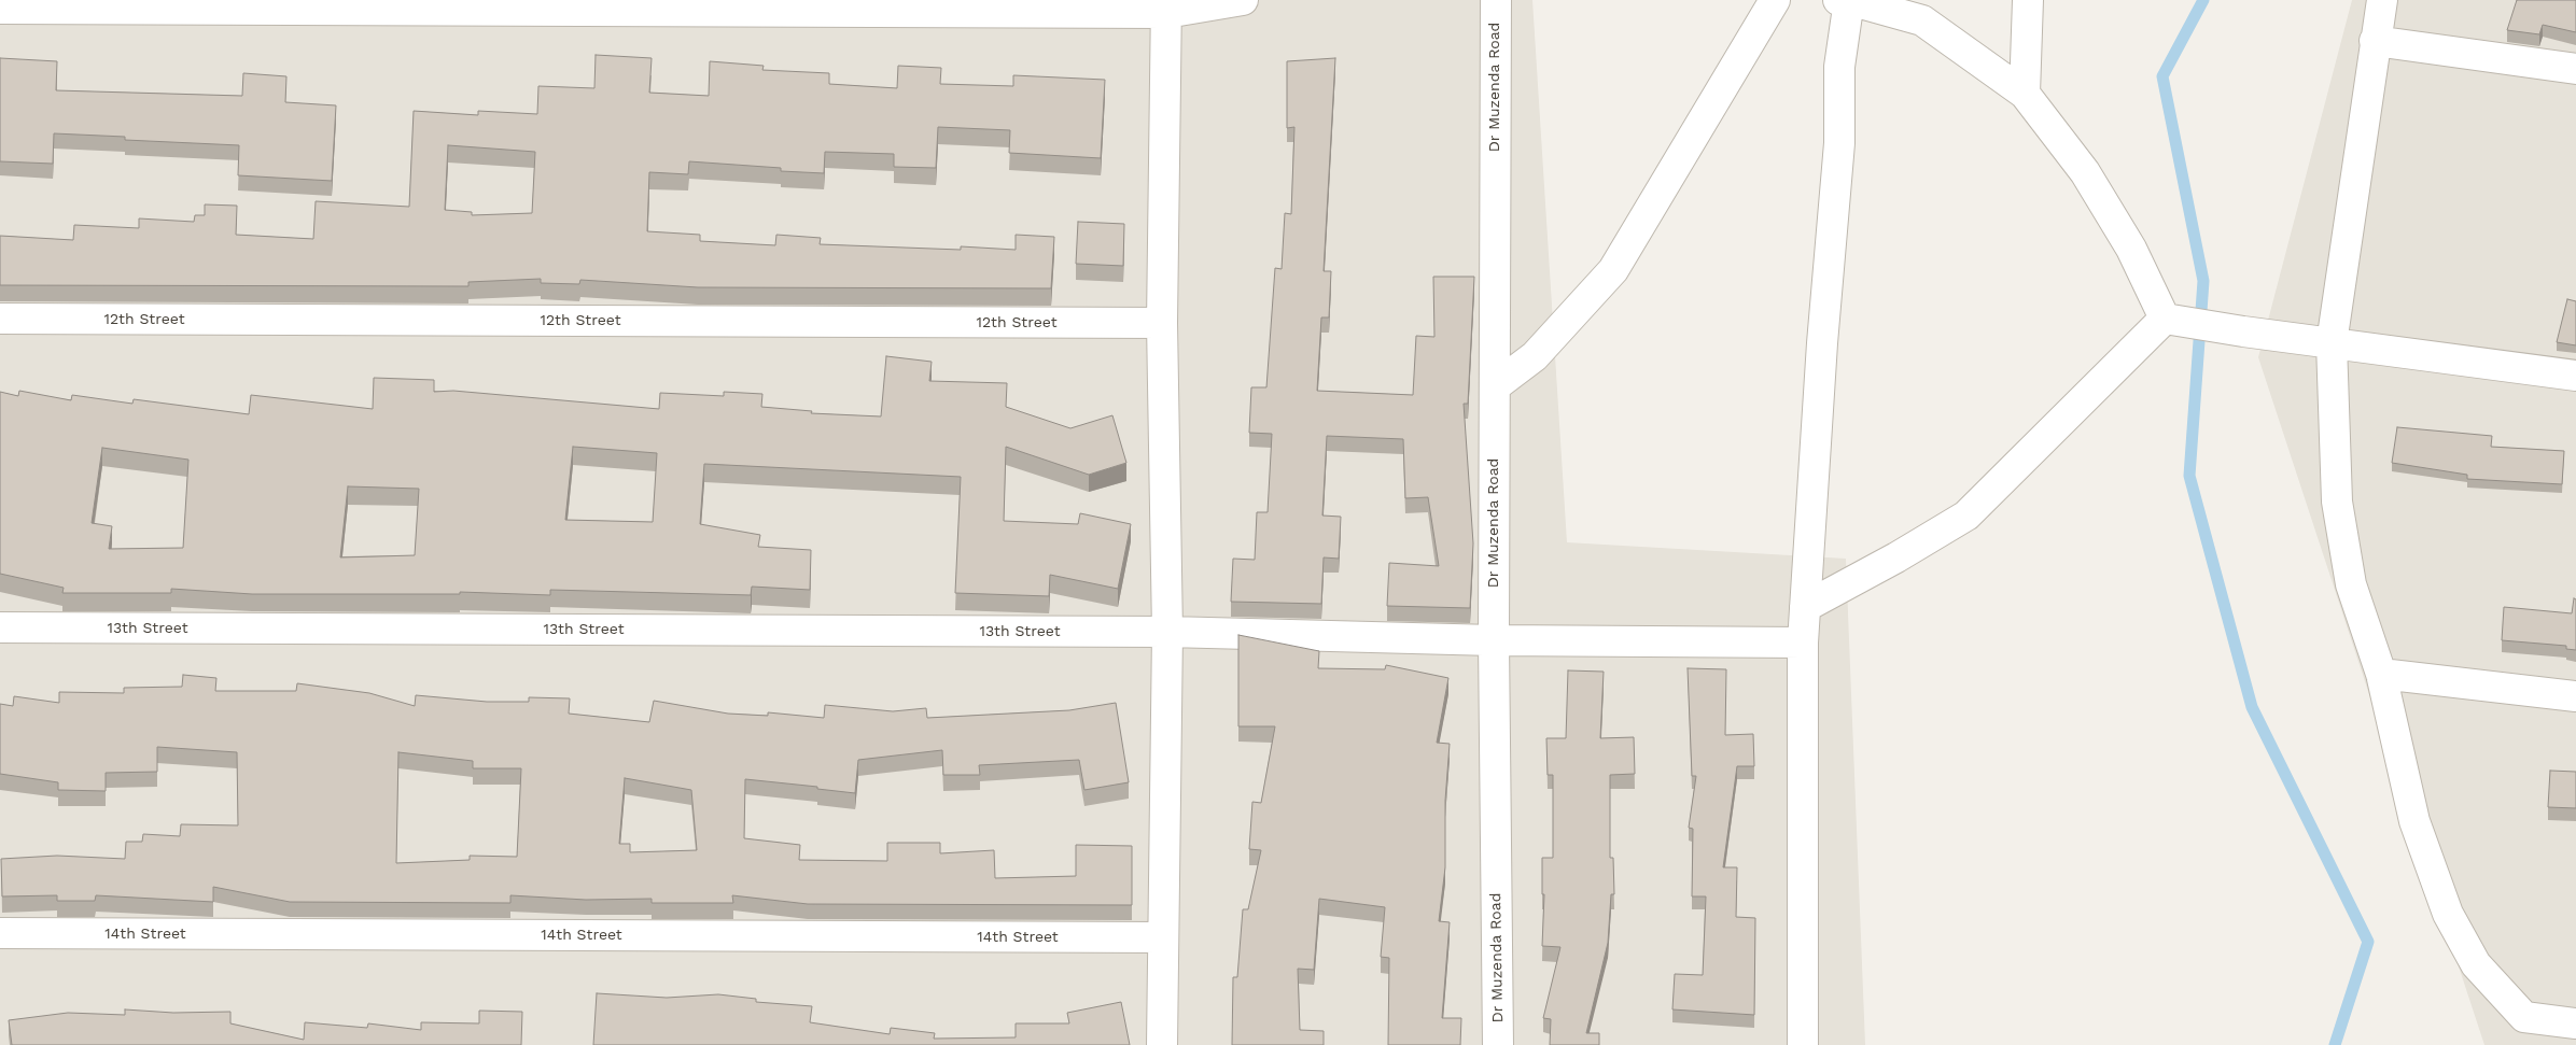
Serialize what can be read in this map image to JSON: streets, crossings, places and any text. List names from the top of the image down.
{
  "streets": {
    "street": [
      "Dr Muzenda Road",
      "12th Street",
      "13th Street",
      "14th Street"
    ]
  },
  "crossings": [
    ["Dr Muzenda Road", "13th Street"]
  ]
}
